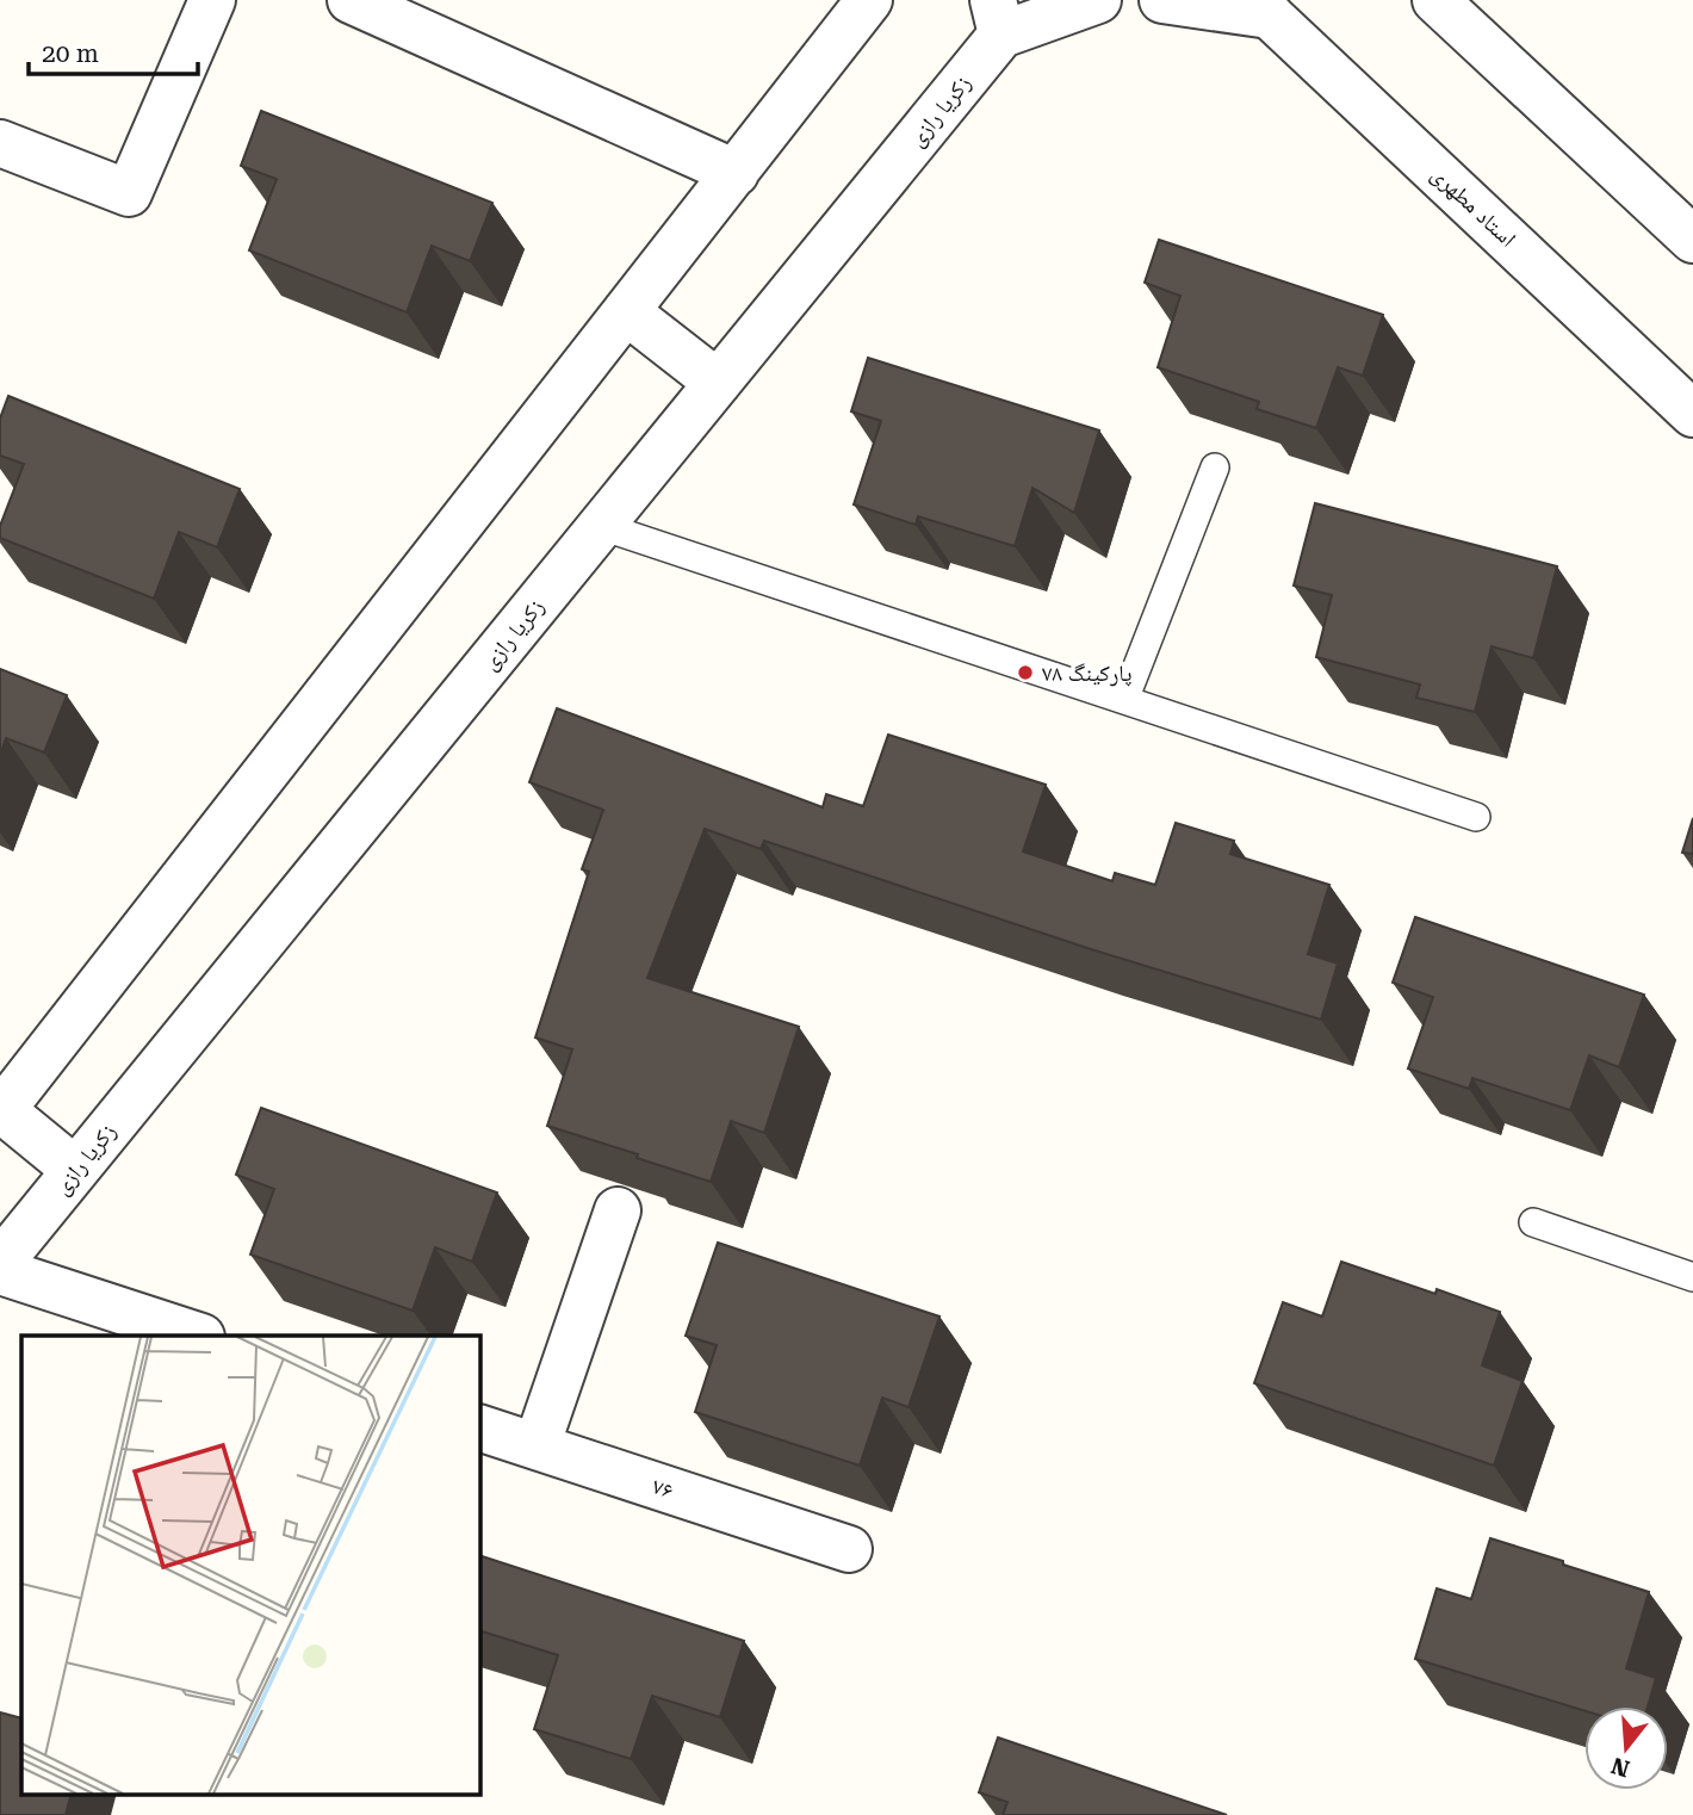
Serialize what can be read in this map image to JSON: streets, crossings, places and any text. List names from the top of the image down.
{
  "streets": {
    "street": ["زکریا رازی", "استاد مطهری", "۷۶"]
  },
  "places": ["پارکینگ ۷۸"],
  "scale_bar": "20 m",
  "north": "bottom"
}
